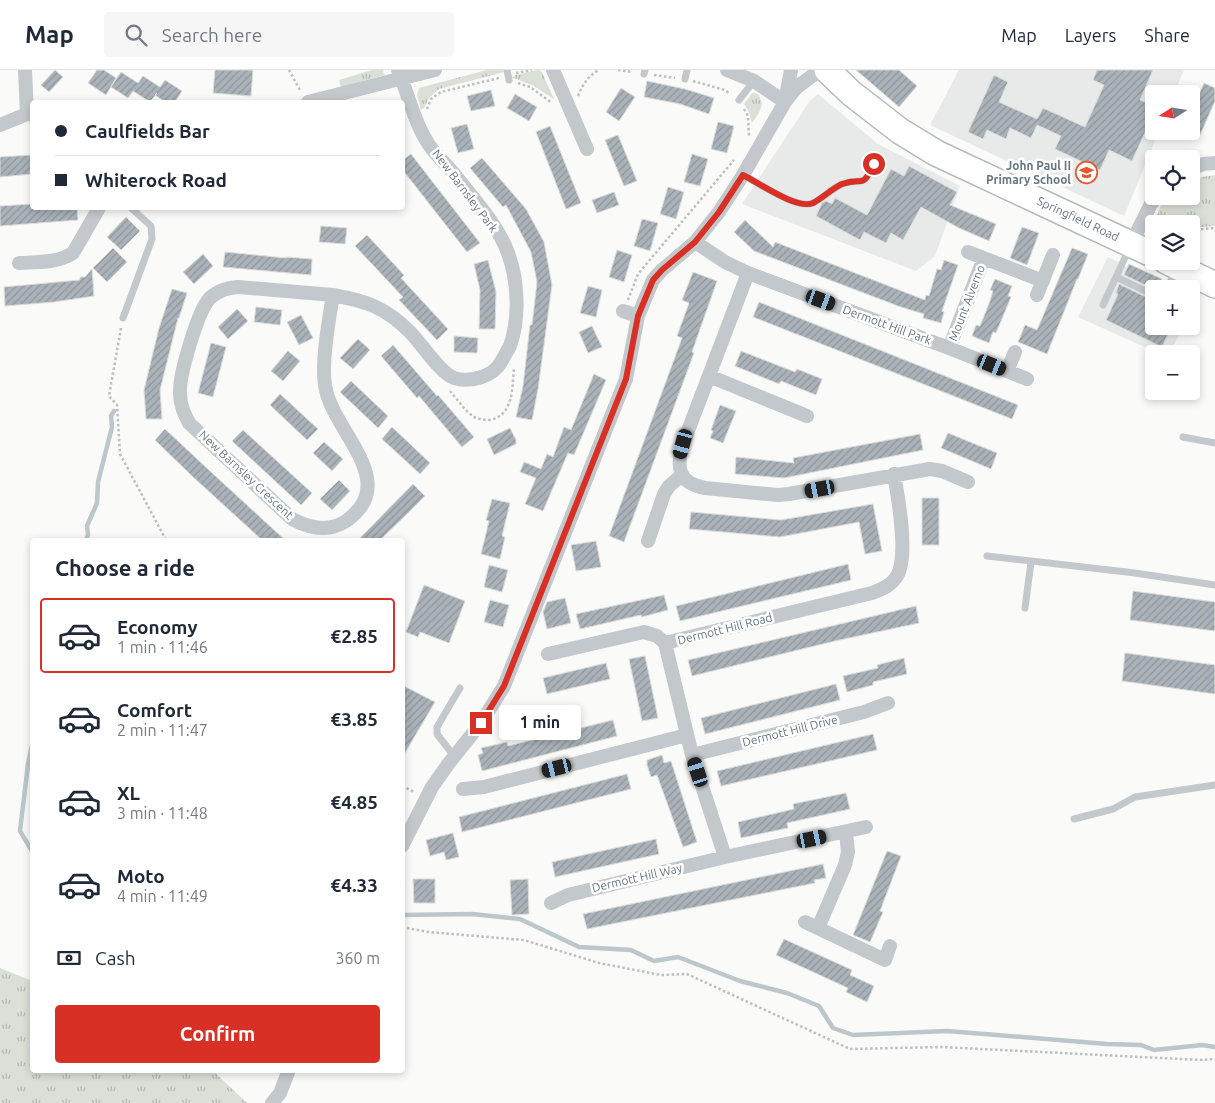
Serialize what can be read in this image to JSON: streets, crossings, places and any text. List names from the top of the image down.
{
  "streets": {
    "highway": ["Springfield Road"],
    "street": [
      "New Barnsley Park",
      "Mount Alverno",
      "Dermott Hill Park",
      "New Barnsley Crescent",
      "Dermott Hill Road",
      "Dermott Hill Drive",
      "Dermott Hill Way"
    ]
  },
  "crossings": [
    ["New Barnsley Park", "New Barnsley Crescent"],
    ["Mount Alverno", "Dermott Hill Park"],
    ["Dermott Hill Road", "Dermott Hill Drive"],
    ["Dermott Hill Road", "Dermott Hill Way"]
  ],
  "places": {
    "school or university": ["John Paul II Primary School"]
  },
  "north": "left",
  "page": {
    "header": "Map",
    "search": "Search here",
    "nav": ["Map", "Layers", "Share"],
    "map_buttons": ["+", "−"],
    "banner": ["Caulfields Bar", "Whiterock Road"],
    "heading": "Choose a ride",
    "list": [
      {
        "name": "Economy",
        "note": "1 min · 11:46",
        "value": "€2.85"
      },
      {
        "name": "Comfort",
        "note": "2 min · 11:47",
        "value": "€3.85"
      },
      {
        "name": "XL",
        "note": "3 min · 11:48",
        "value": "€4.85"
      },
      {
        "name": "Moto",
        "note": "4 min · 11:49",
        "value": "€4.33"
      }
    ],
    "bubble": "1 min",
    "pay": ["Cash", "360 m"],
    "buttons": "Confirm"
  }
}
